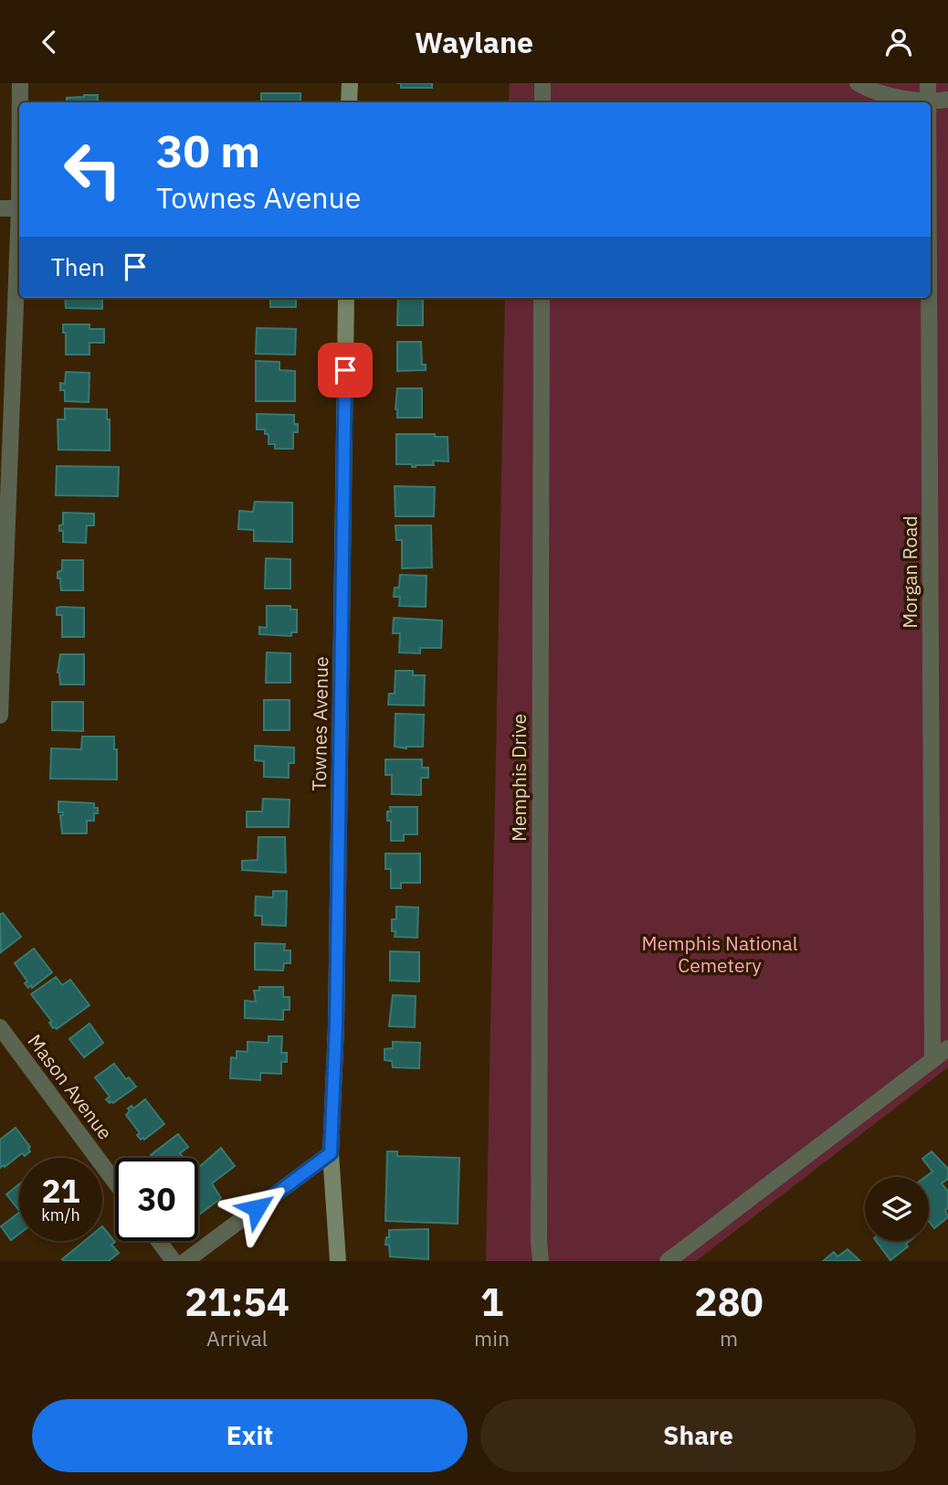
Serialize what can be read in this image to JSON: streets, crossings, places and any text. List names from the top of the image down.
{
  "streets": {
    "street": [
      "Morgan Road",
      "Townes Avenue",
      "Memphis Drive",
      "Mason Avenue"
    ]
  },
  "parks": ["Memphis National Cemetery"],
  "page": {
    "header": "Waylane",
    "turn": ["30 m", "Townes Avenue"],
    "then": "Then",
    "speed": "21 km/h",
    "limit": "30",
    "eta": [
      "21:54",
      "Arrival",
      "1",
      "min",
      "280",
      "m"
    ],
    "buttons": ["Exit", "Share"]
  }
}
